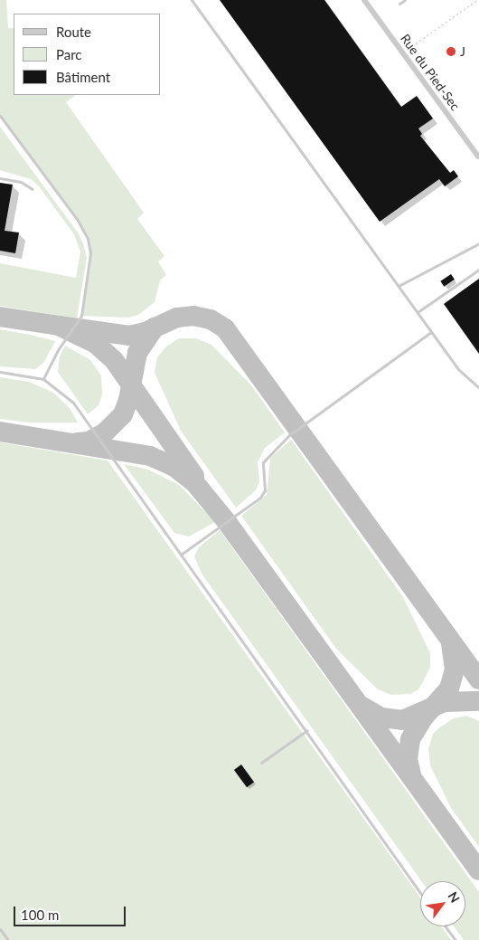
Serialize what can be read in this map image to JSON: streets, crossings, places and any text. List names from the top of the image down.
{
  "streets": {
    "street": ["Rue du Pied-Sec"]
  },
  "places": ["J"],
  "legend": ["Route", "Parc", "Bâtiment"],
  "scale_bar": "100 m",
  "north": "top right"
}
